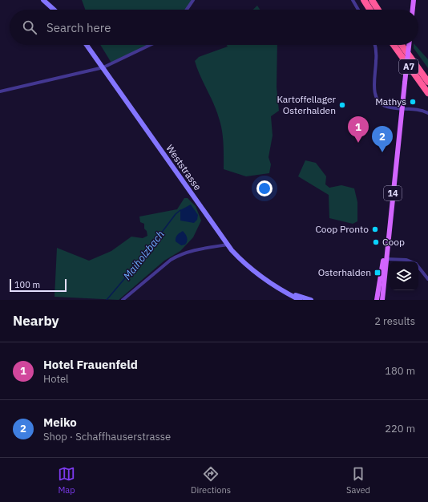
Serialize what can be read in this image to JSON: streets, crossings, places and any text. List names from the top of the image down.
{
  "streets": {
    "highway": ["A7"],
    "main road": ["Weststrasse", "14"]
  },
  "water": ["Maiholzbach"],
  "places": {
    "other": [
      "Mathys",
      "Kartoffellager Osterhalden",
      "Coop Pronto",
      "Coop"
    ],
    "transit": ["Osterhalden"]
  },
  "scale_bar": "100 m",
  "page": {
    "search": "Search here",
    "pins": ["1", "2"],
    "scale": "100 m",
    "heading": ["Nearby", "2 results"],
    "list": [
      {
        "mark": "1",
        "name": "Hotel Frauenfeld",
        "note": "Hotel",
        "value": "180 m"
      },
      {
        "mark": "2",
        "name": "Meiko",
        "note": "Shop · Schaffhauserstrasse",
        "value": "220 m"
      }
    ],
    "nav": ["Map", "Directions", "Saved"]
  }
}
